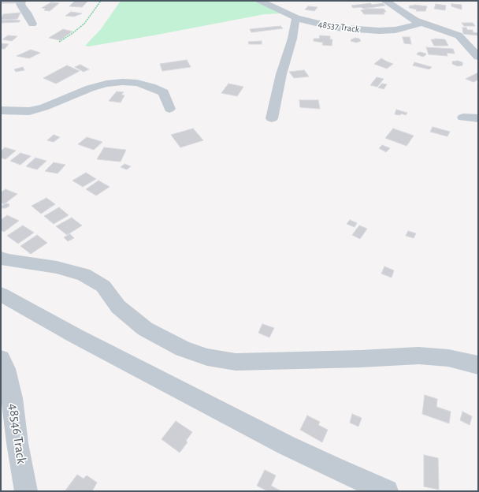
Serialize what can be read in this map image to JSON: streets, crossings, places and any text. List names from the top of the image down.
{
  "streets": {
    "street": ["48537 Track", "48546 Track"]
  }
}
